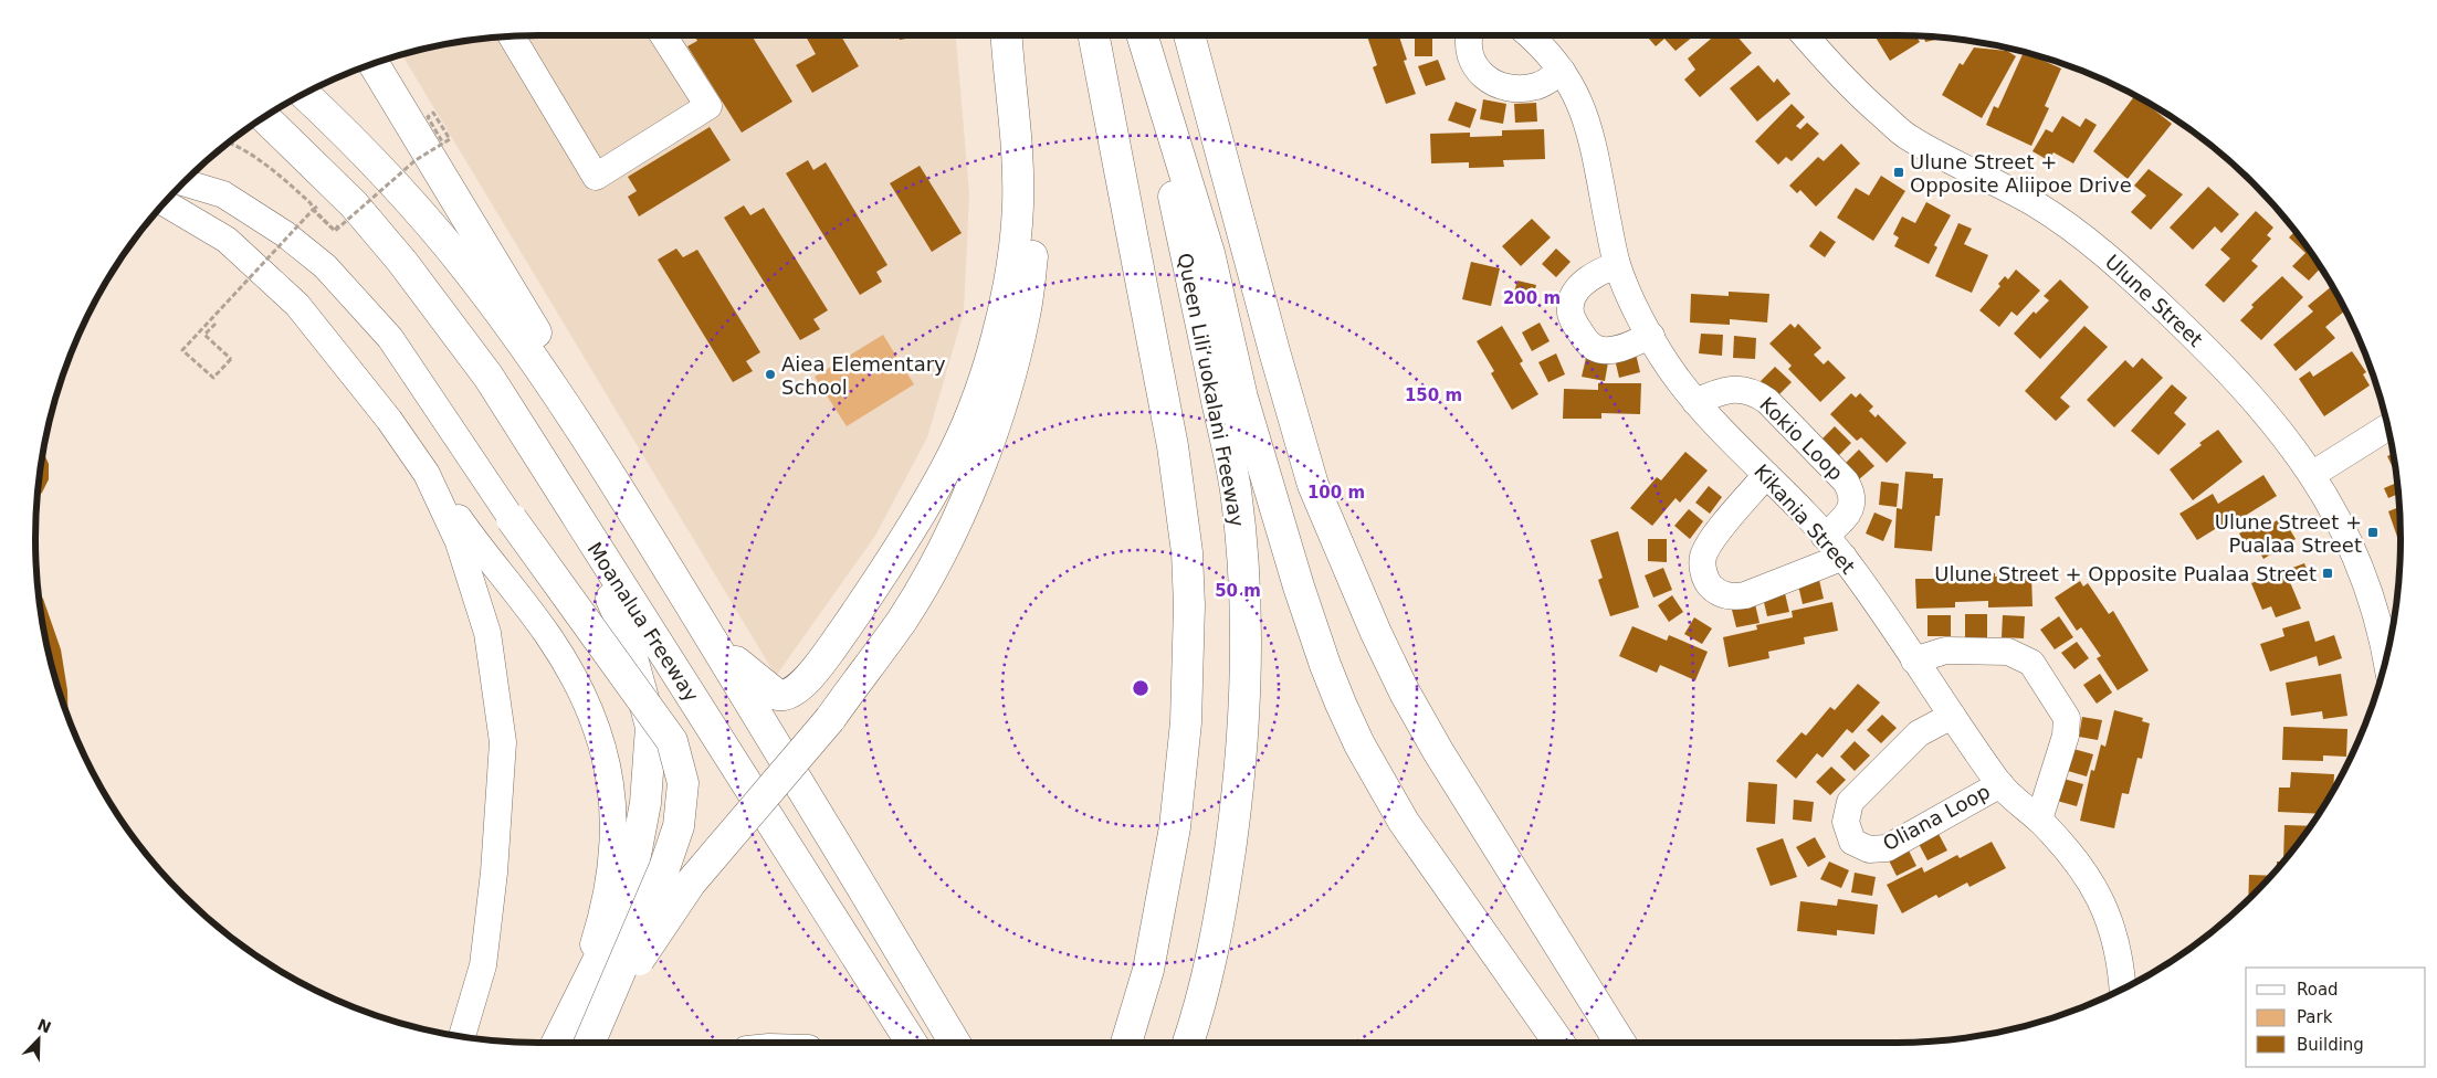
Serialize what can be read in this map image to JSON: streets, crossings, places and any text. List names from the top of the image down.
{
  "streets": {
    "highway": ["Queen Liliʻuokalani Freeway", "Moanalua Freeway"],
    "street": [
      "Ulune Street",
      "Kokio Loop",
      "Kikania Street",
      "Oliana Loop"
    ]
  },
  "crossings": [
    ["Kokio Loop", "Kikania Street"],
    ["Kikania Street", "Oliana Loop"]
  ],
  "places": {
    "transit": ["Ulune Street + Opposite Aliipoe Drive", "Ulune Street + Pualaa Street", "Ulune Street + Opposite Pualaa Street"],
    "other": ["Aiea Elementary School"]
  },
  "legend": ["Road", "Park", "Building"],
  "north": "top right",
  "rings": [
    "200 m",
    "150 m",
    "100 m",
    "50 m"
  ]
}
